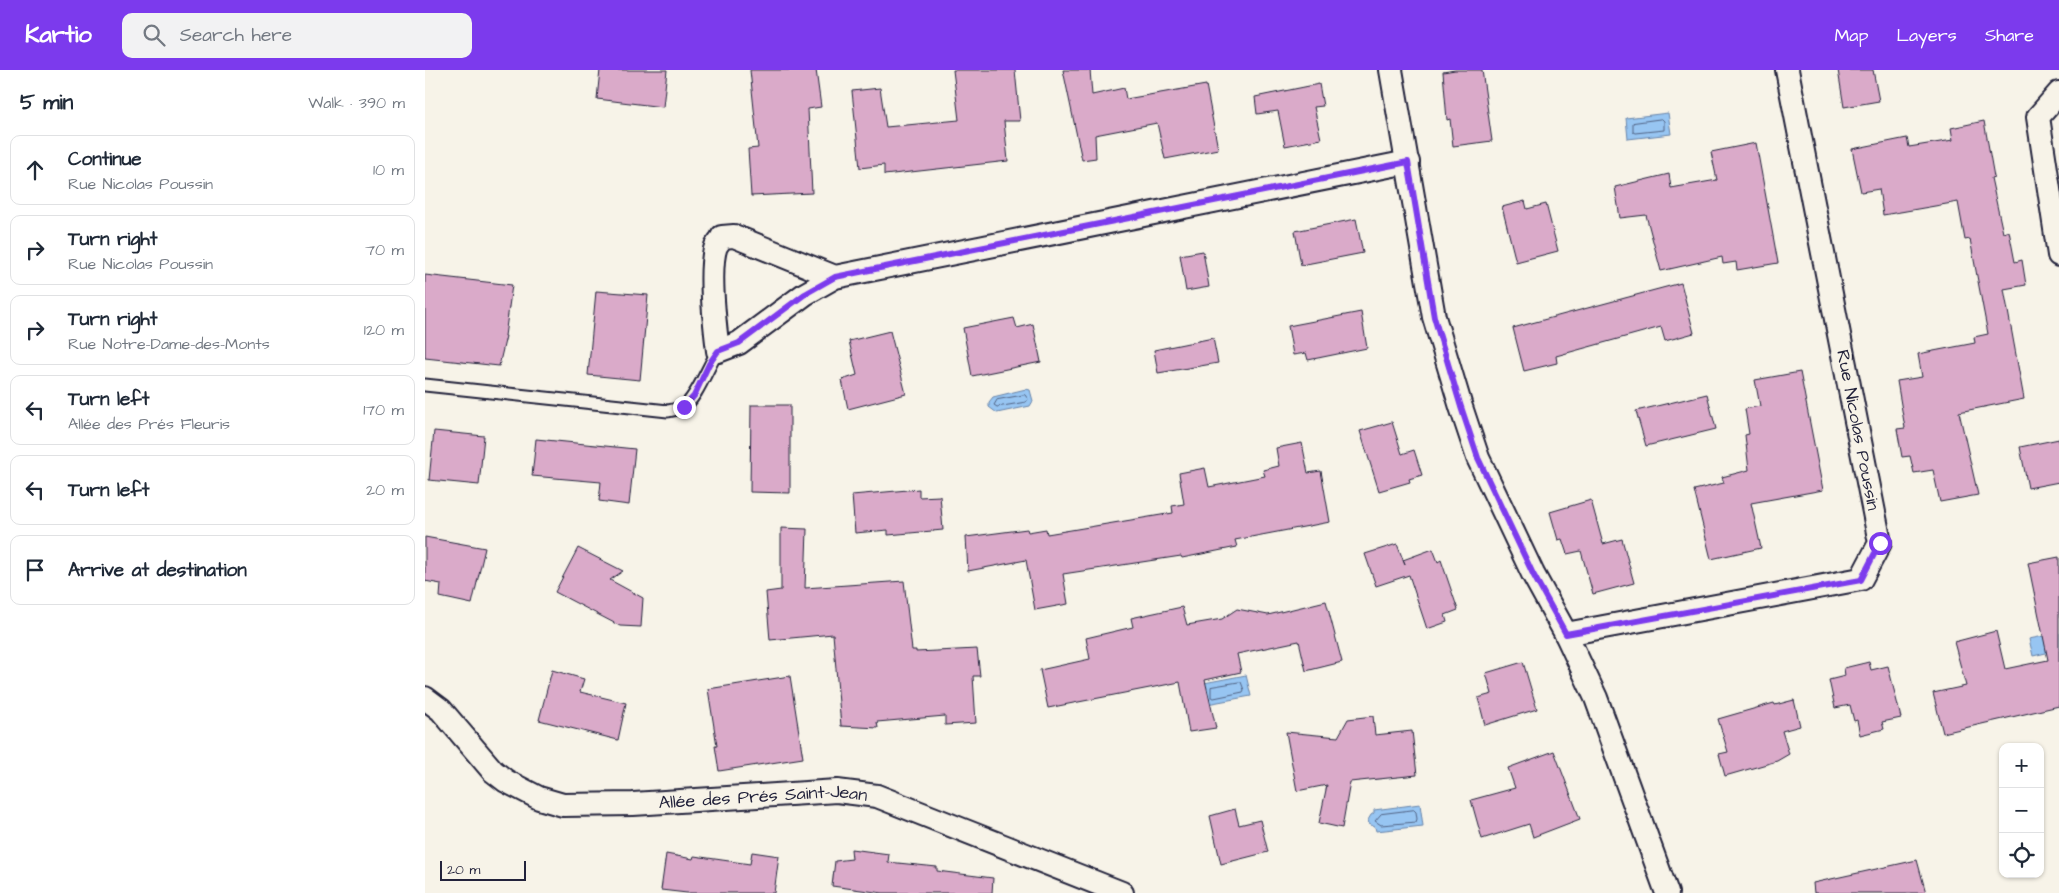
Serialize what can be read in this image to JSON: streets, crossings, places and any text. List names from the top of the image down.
{
  "streets": {
    "street": ["Rue Nicolas Poussin", "Allée des Prés Saint-Jean"]
  },
  "scale_bar": "20 m",
  "page": {
    "header": "Kartio",
    "search": "Search here",
    "nav": ["Map", "Layers", "Share"],
    "heading": ["5 min", "Walk · 390 m"],
    "list": [
      ["Continue", "Rue Nicolas Poussin", "10 m"],
      ["Turn right", "Rue Nicolas Poussin", "70 m"],
      ["Turn right", "Rue Notre-Dame-des-Monts", "120 m"],
      ["Turn left", "Allée des Prés Fleuris", "170 m"],
      ["Turn left", "20 m"],
      "Arrive at destination"
    ],
    "map_buttons": ["+", "−"],
    "scale": "20 m"
  }
}
